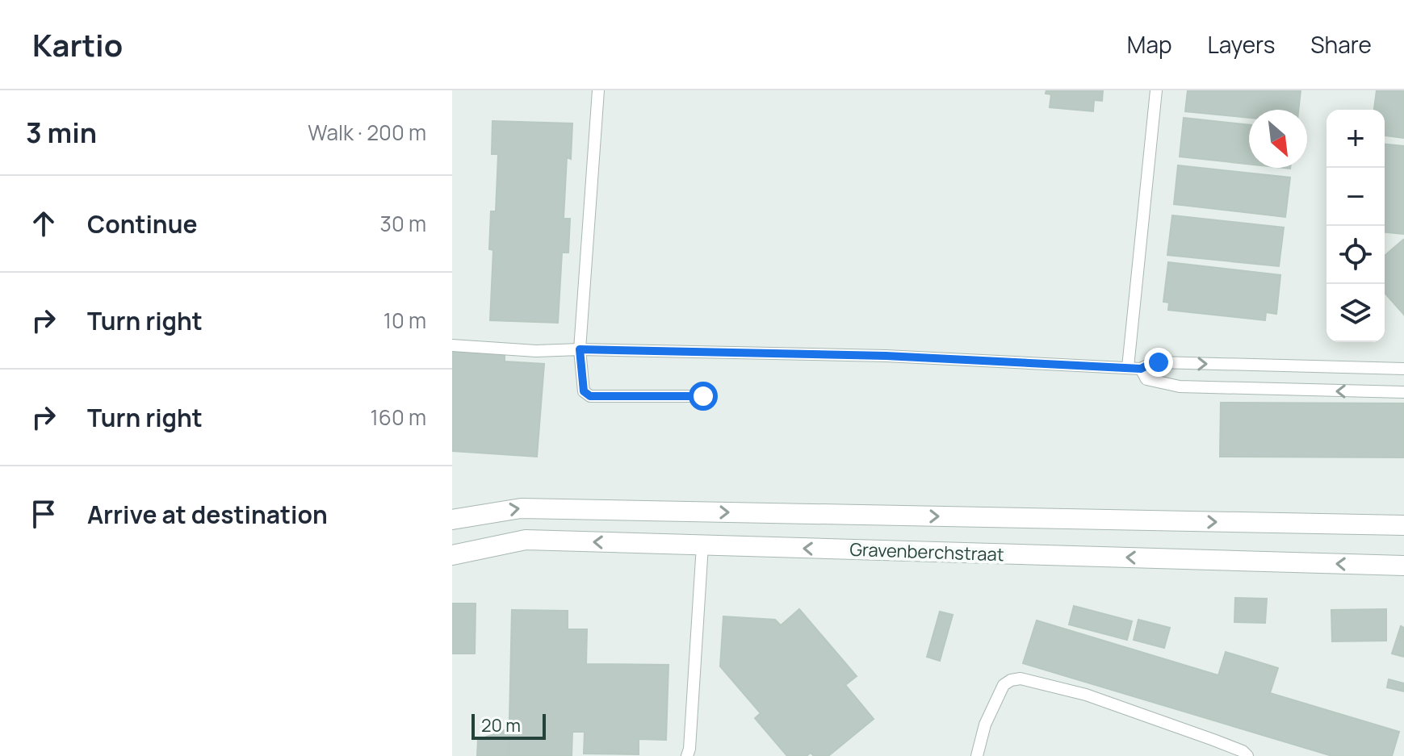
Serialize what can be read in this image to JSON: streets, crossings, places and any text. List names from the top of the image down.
{
  "streets": {
    "street": ["Gravenberchstraat"]
  },
  "scale_bar": "20 m",
  "north": "bottom right",
  "page": {
    "header": "Kartio",
    "nav": ["Map", "Layers", "Share"],
    "heading": ["3 min", "Walk · 200 m"],
    "map_buttons": ["+", "−"],
    "list": [
      ["Continue", "30 m"],
      ["Turn right", "10 m"],
      ["Turn right", "160 m"],
      "Arrive at destination"
    ],
    "scale": "20 m"
  }
}
